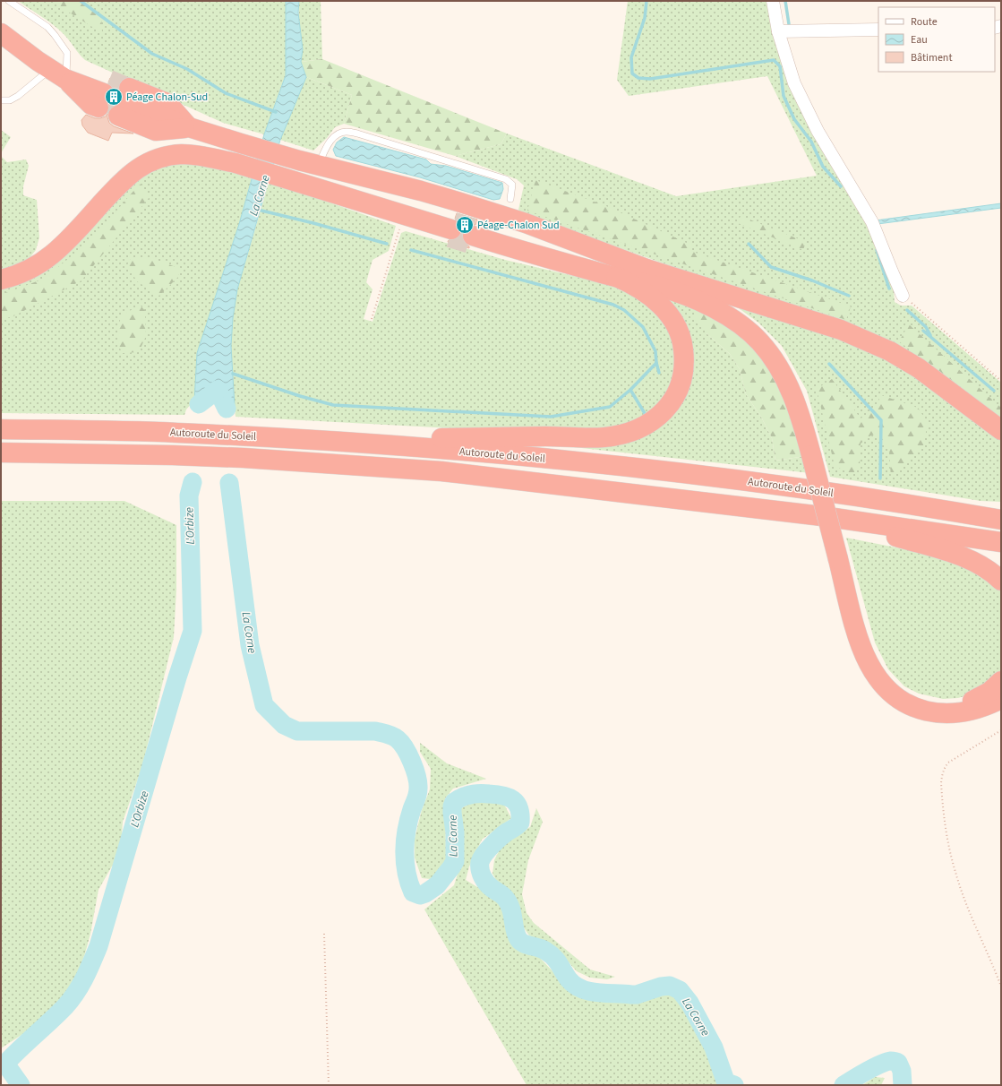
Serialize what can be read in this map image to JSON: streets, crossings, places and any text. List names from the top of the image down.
{
  "streets": {
    "highway": ["Autoroute du Soleil"]
  },
  "water": ["La Corne", "L'Orbize"],
  "places": {
    "building": ["Péage Chalon-Sud", "Péage-Chalon Sud"]
  },
  "legend": ["Route", "Eau", "Bâtiment"]
}
